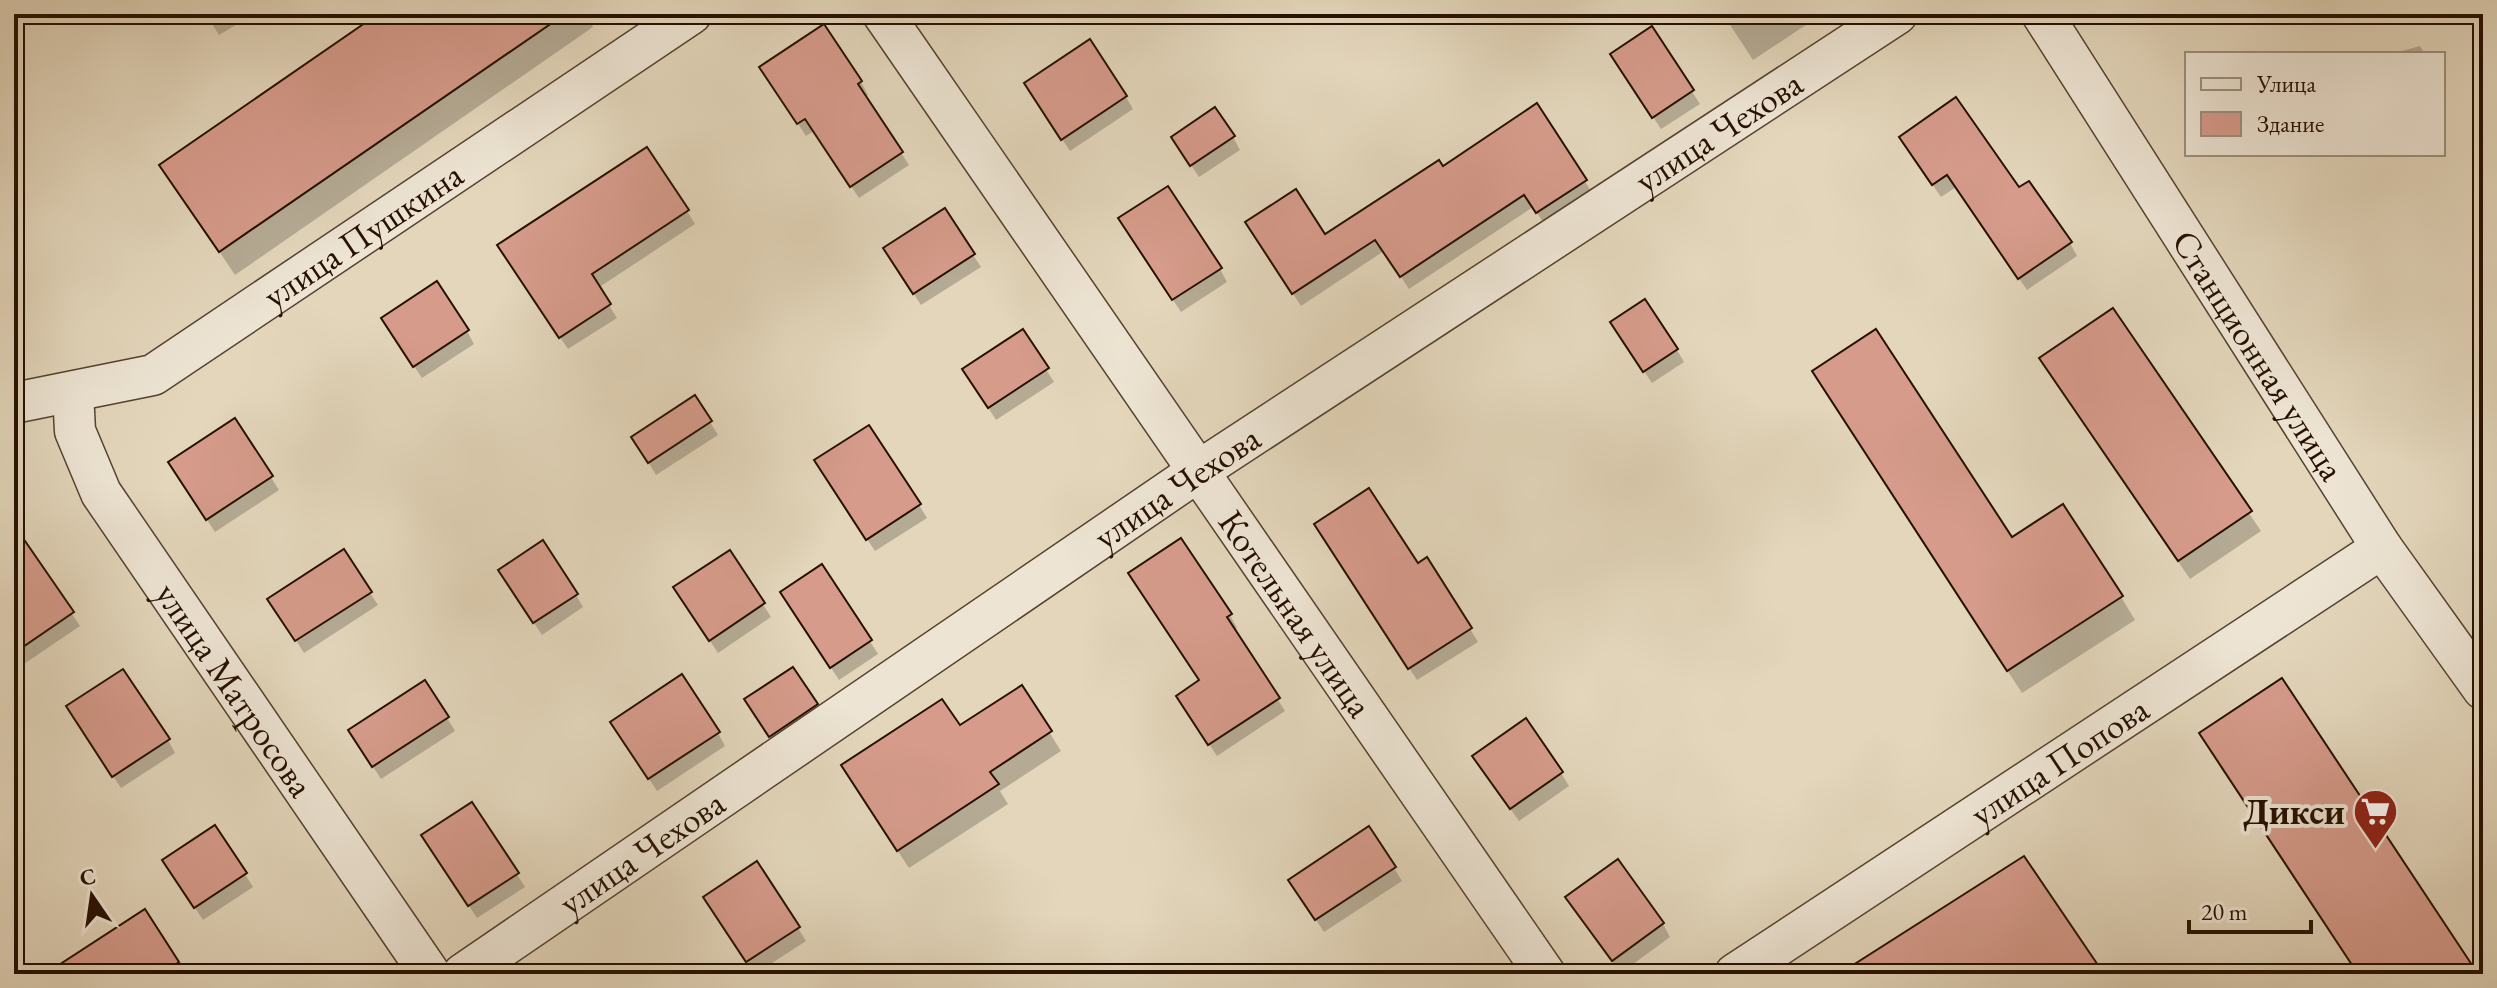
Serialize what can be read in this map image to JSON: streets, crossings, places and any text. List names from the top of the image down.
{
  "streets": {
    "street": [
      "улица Чехова",
      "улица Пушкина",
      "Станционная улица",
      "Котельная улица",
      "улица Матросова",
      "улица Попова"
    ]
  },
  "crossings": [
    ["улица Чехова", "Котельная улица"],
    ["улица Пушкина", "улица Матросова"],
    ["Станционная улица", "улица Попова"]
  ],
  "places": {
    "supermarket": ["Дикси"]
  },
  "legend": ["Улица", "Здание"],
  "scale_bar": "20 m",
  "north": "top"
}
